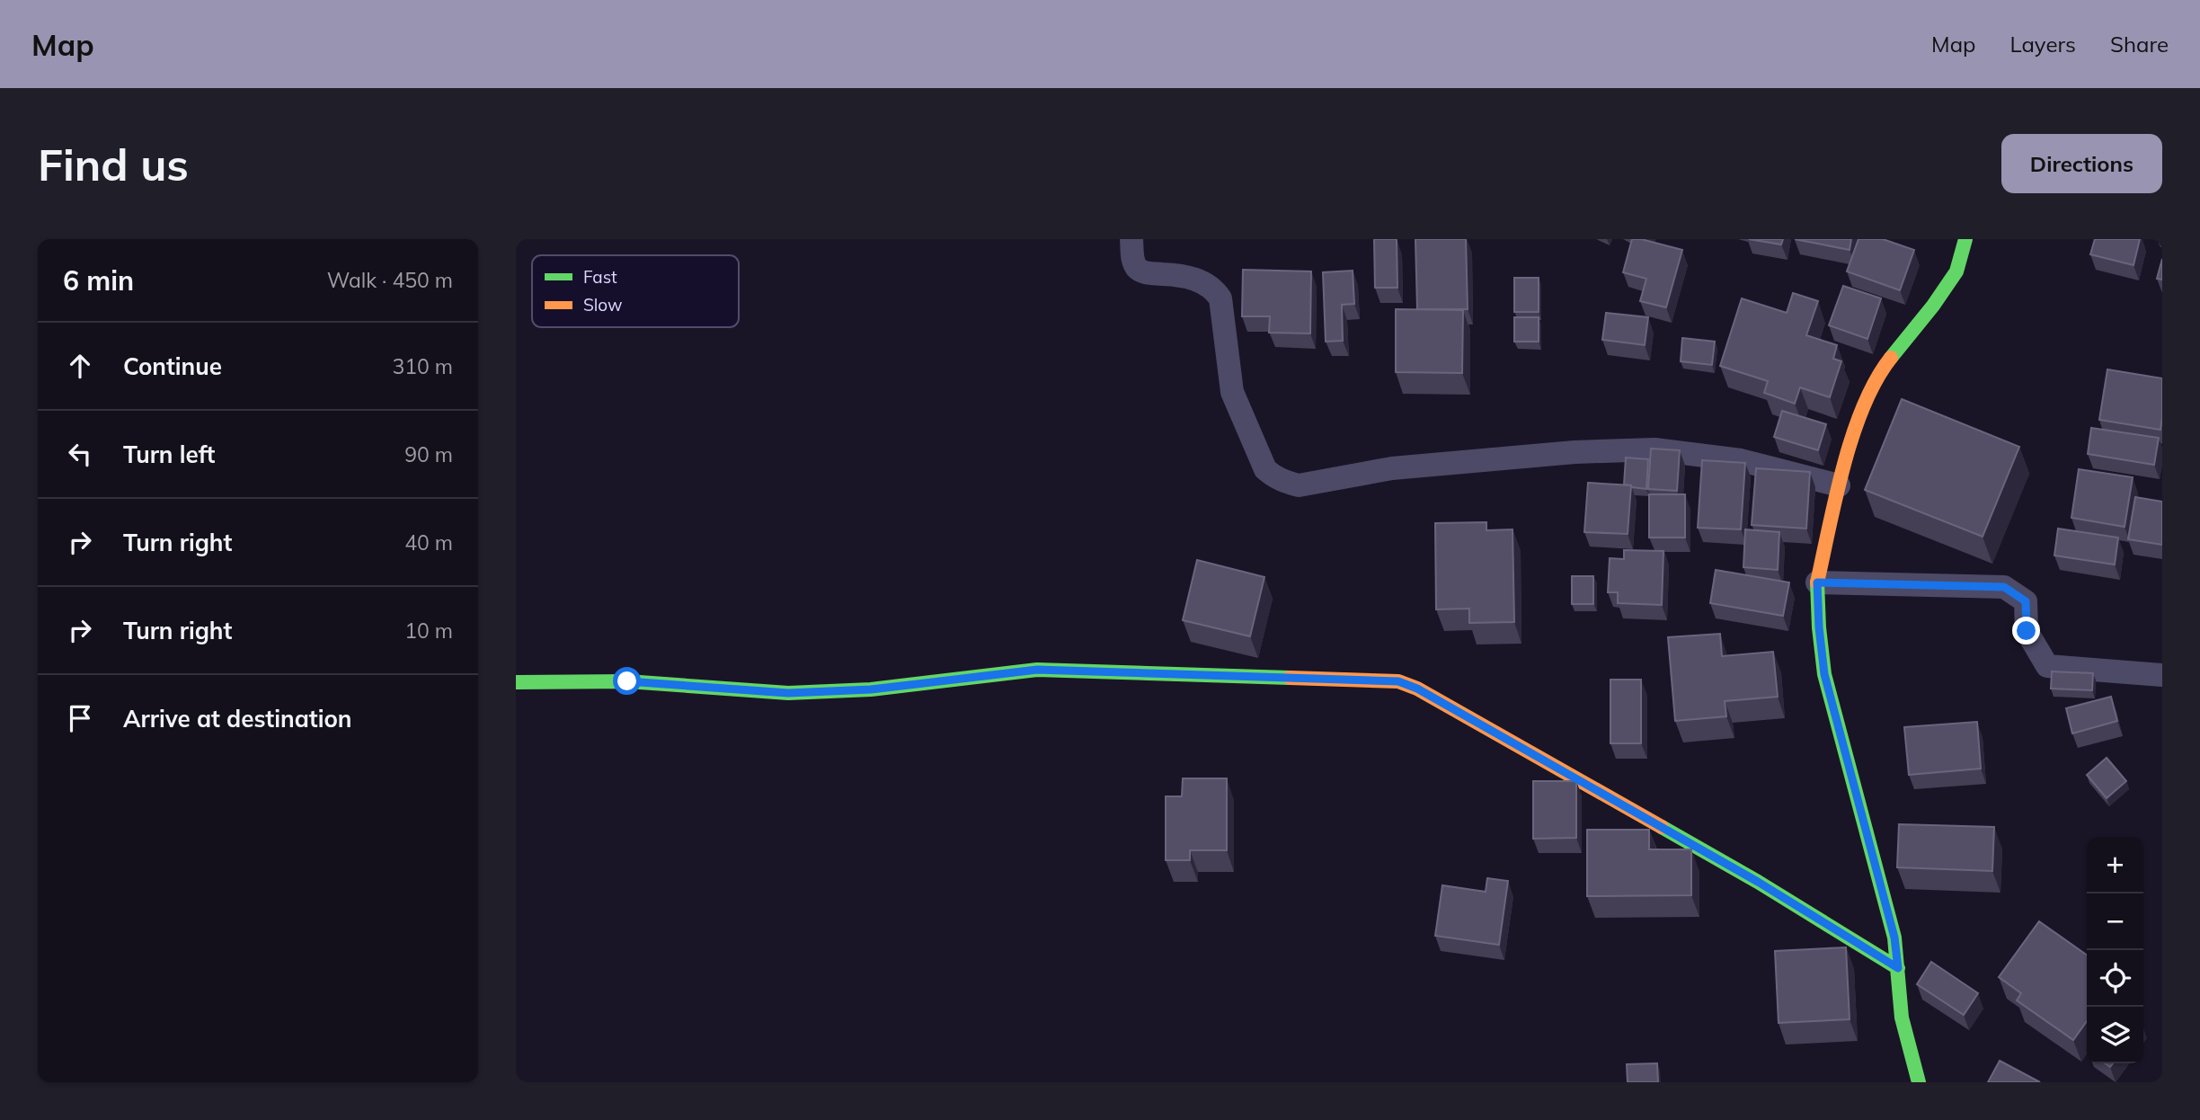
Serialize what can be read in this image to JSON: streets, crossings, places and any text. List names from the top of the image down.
{
  "legend": ["Fast", "Slow"],
  "page": {
    "header": "Map",
    "nav": ["Map", "Layers", "Share"],
    "buttons": "Directions",
    "title": "Find us",
    "heading": ["6 min", "Walk · 450 m"],
    "list": [
      ["Continue", "310 m"],
      ["Turn left", "90 m"],
      ["Turn right", "40 m"],
      ["Turn right", "10 m"],
      "Arrive at destination"
    ],
    "map_buttons": ["+", "−"]
  }
}
